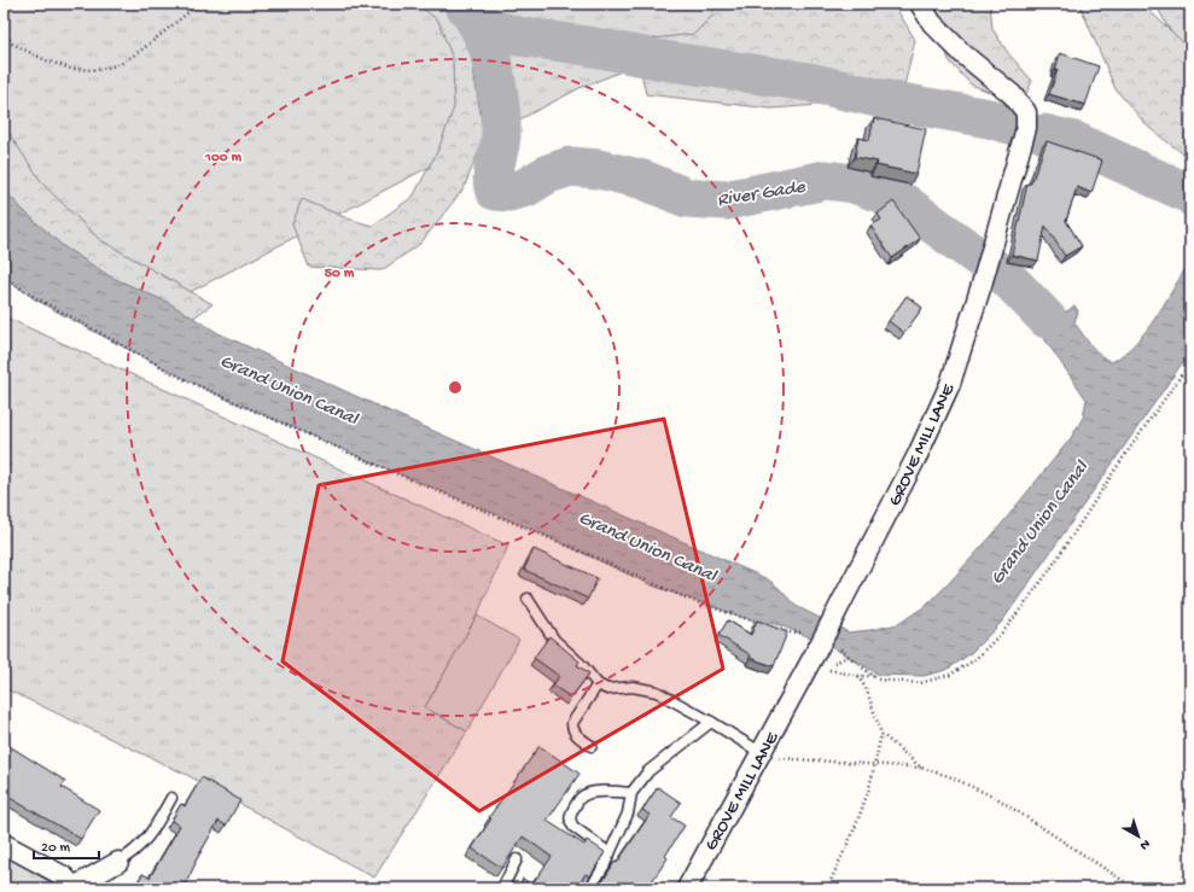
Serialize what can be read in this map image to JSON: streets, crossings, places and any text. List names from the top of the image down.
{
  "streets": {
    "street": ["GROVE MILL LANE"]
  },
  "water": ["River Gade", "Grand Union Canal"],
  "scale_bar": "20 m",
  "north": "bottom right",
  "rings": ["100 m", "50 m"]
}
